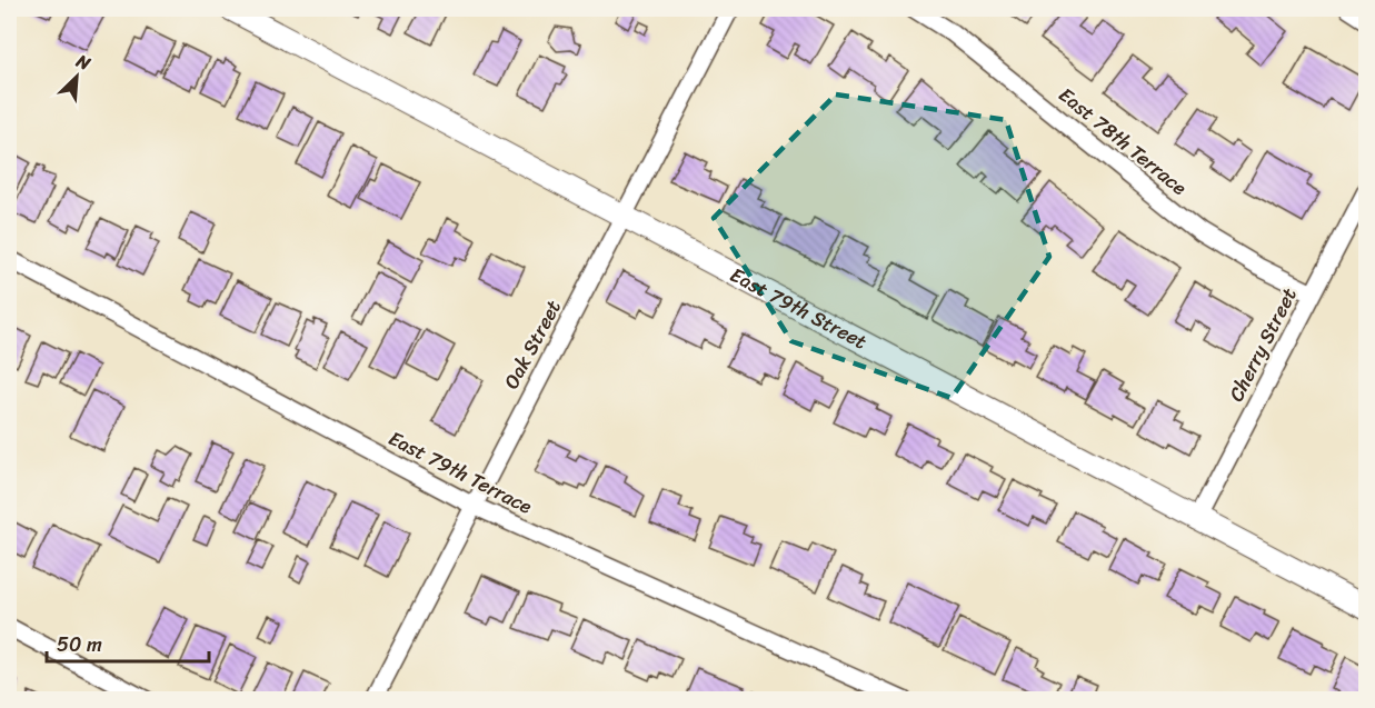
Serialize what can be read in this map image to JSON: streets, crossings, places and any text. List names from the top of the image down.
{
  "streets": {
    "street": [
      "East 78th Terrace",
      "East 79th Street",
      "Oak Street",
      "Cherry Street",
      "East 79th Terrace"
    ]
  },
  "crossings": [
    ["East 78th Terrace", "Cherry Street"],
    ["East 79th Street", "Oak Street"],
    ["East 79th Street", "Cherry Street"],
    ["Oak Street", "East 79th Terrace"]
  ],
  "scale_bar": "50 m",
  "north": "top right"
}
